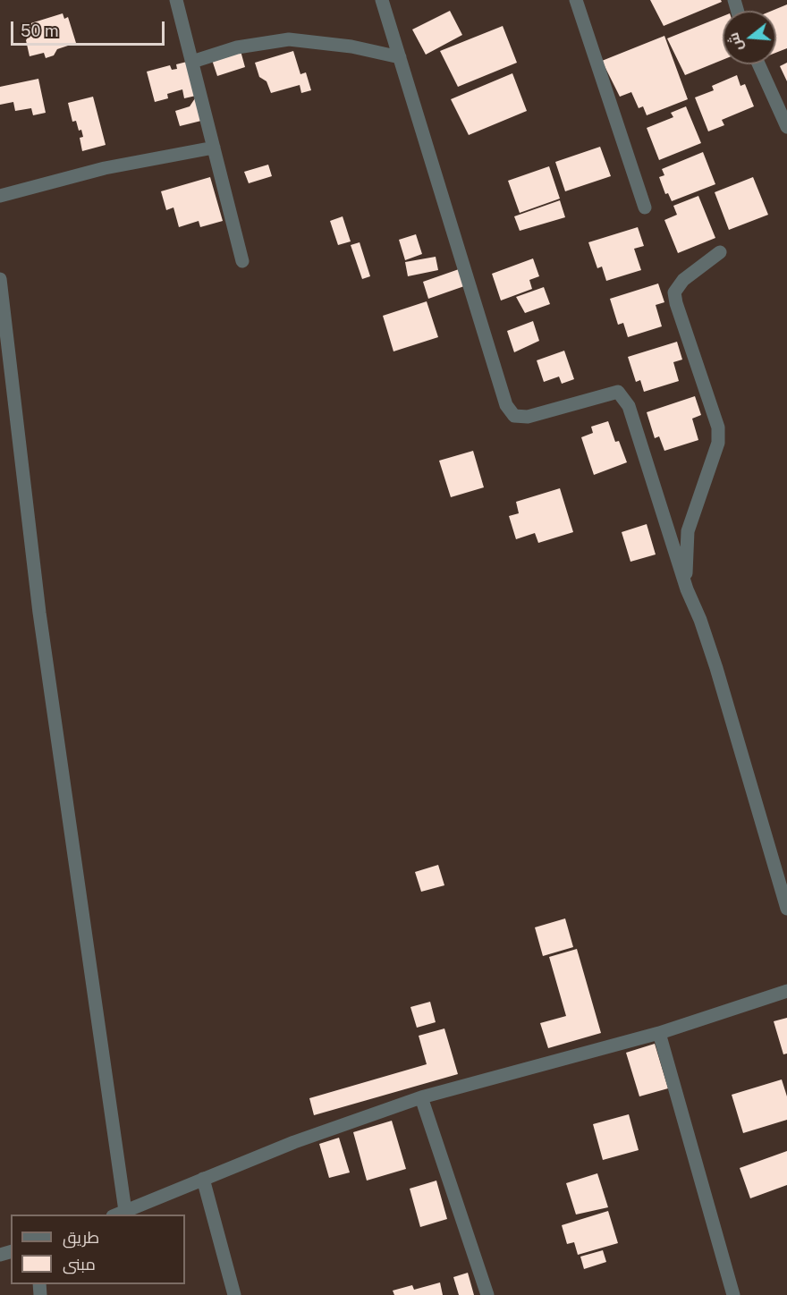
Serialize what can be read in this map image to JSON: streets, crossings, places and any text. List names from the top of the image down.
{
  "legend": ["طريق", "مبنى"],
  "scale_bar": "50 m",
  "north": "left"
}
